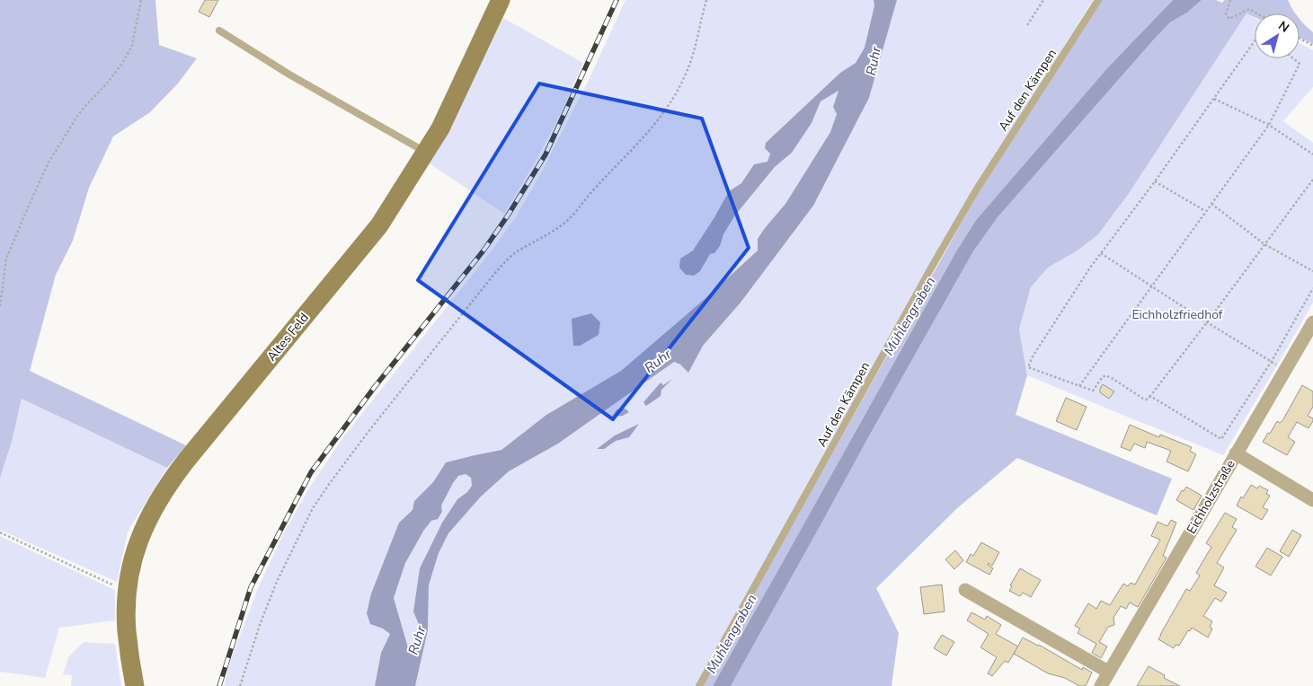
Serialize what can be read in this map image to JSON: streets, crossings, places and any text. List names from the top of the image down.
{
  "streets": {
    "main road": ["Altes Feld"],
    "street": ["Eichholzstraße"],
    "lane": ["Auf den Kämpen"]
  },
  "water": ["Ruhr", "Mühlengraben"],
  "parks": ["Eichholzfriedhof"],
  "north": "top right"
}
